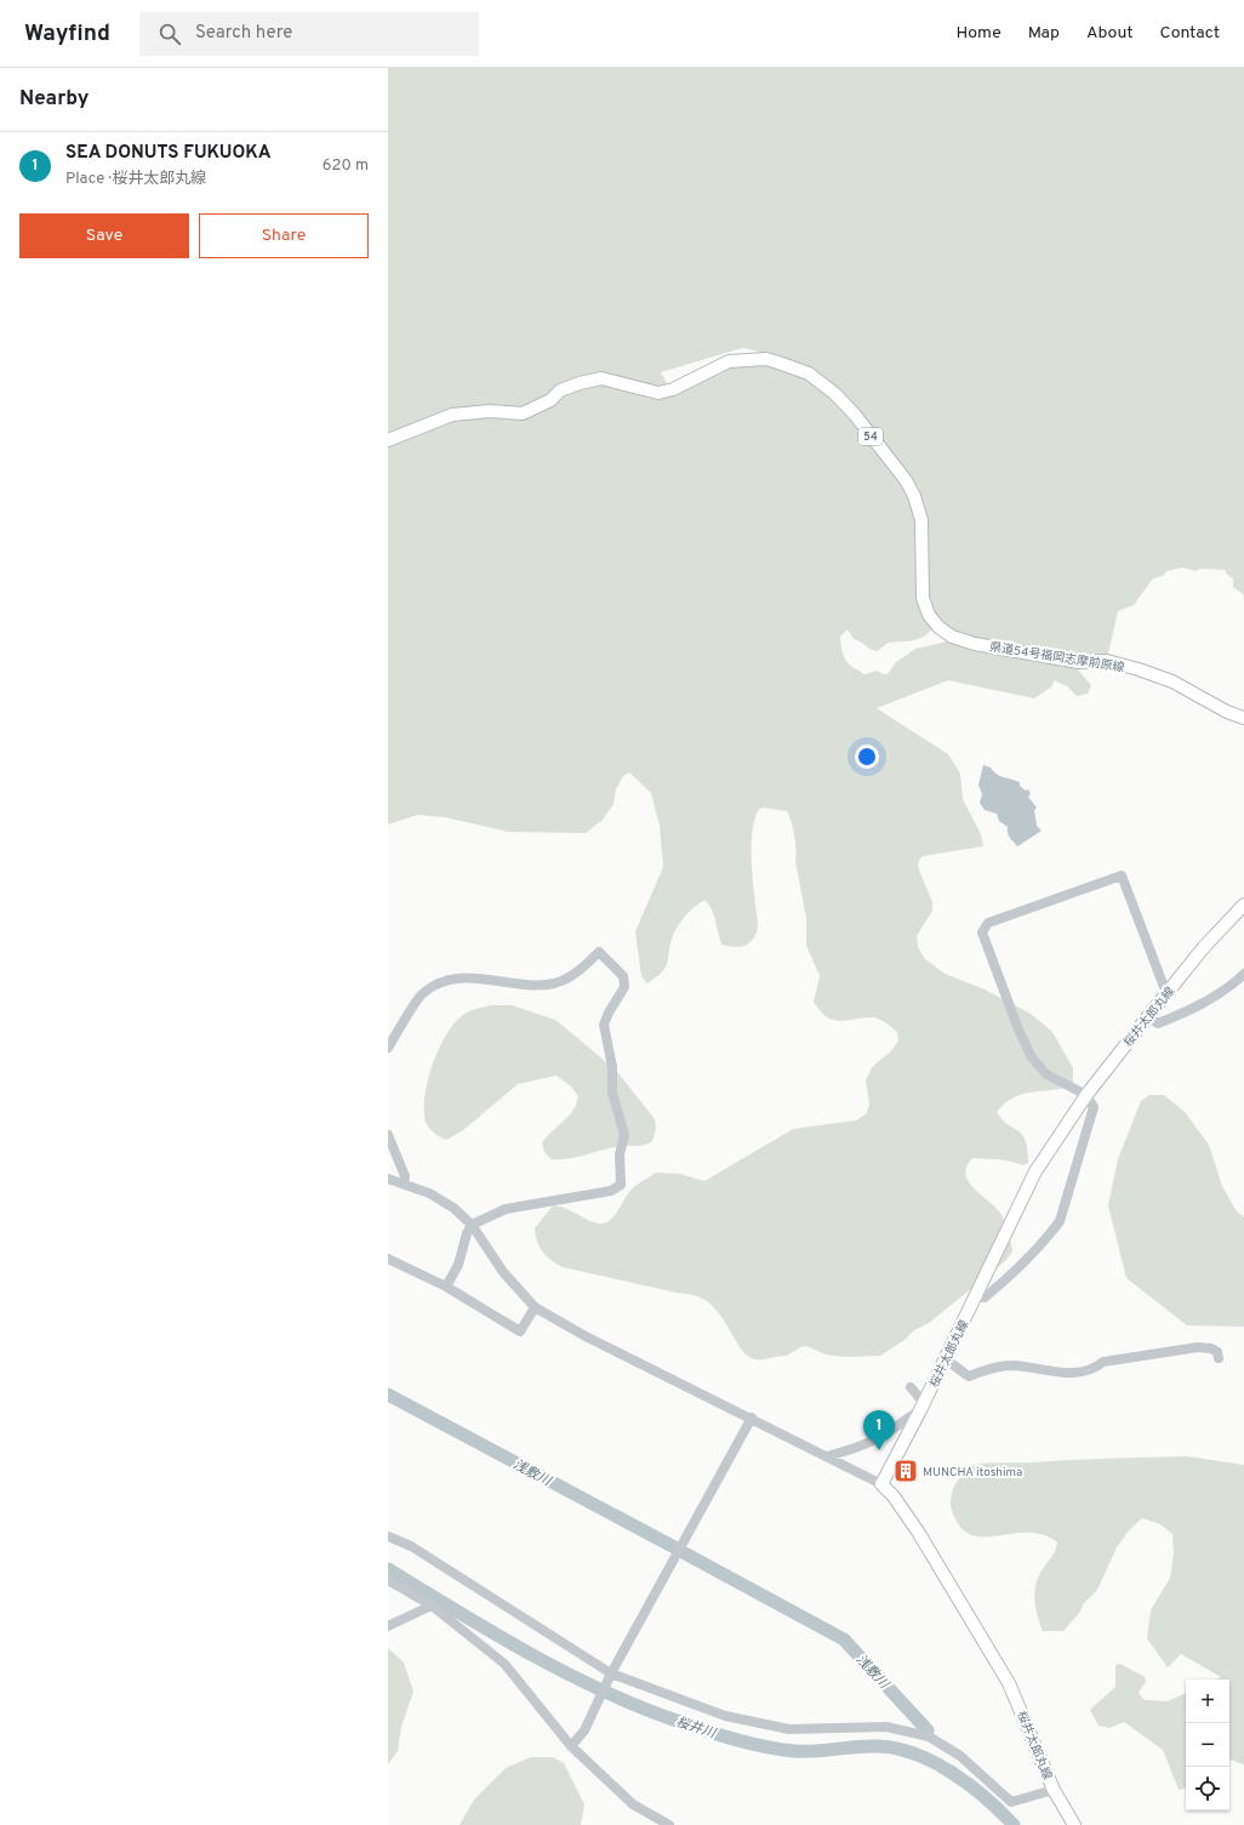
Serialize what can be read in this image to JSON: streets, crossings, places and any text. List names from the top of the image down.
{
  "streets": {
    "main road": ["54", "県道54号福岡志摩前原線", "桜井太郎丸線"]
  },
  "water": ["浅敷川", "桜井川"],
  "places": {
    "building": ["MUNCHA itoshima"]
  },
  "page": {
    "header": "Wayfind",
    "search": "Search here",
    "nav": [
      "Home",
      "Map",
      "About",
      "Contact"
    ],
    "heading": "Nearby",
    "list": [
      {
        "mark": "1",
        "name": "SEA DONUTS FUKUOKA",
        "note": "Place · 桜井太郎丸線",
        "value": "620 m"
      }
    ],
    "buttons": ["Save", "Share"],
    "pins": "1",
    "map_buttons": ["+", "−"]
  }
}
